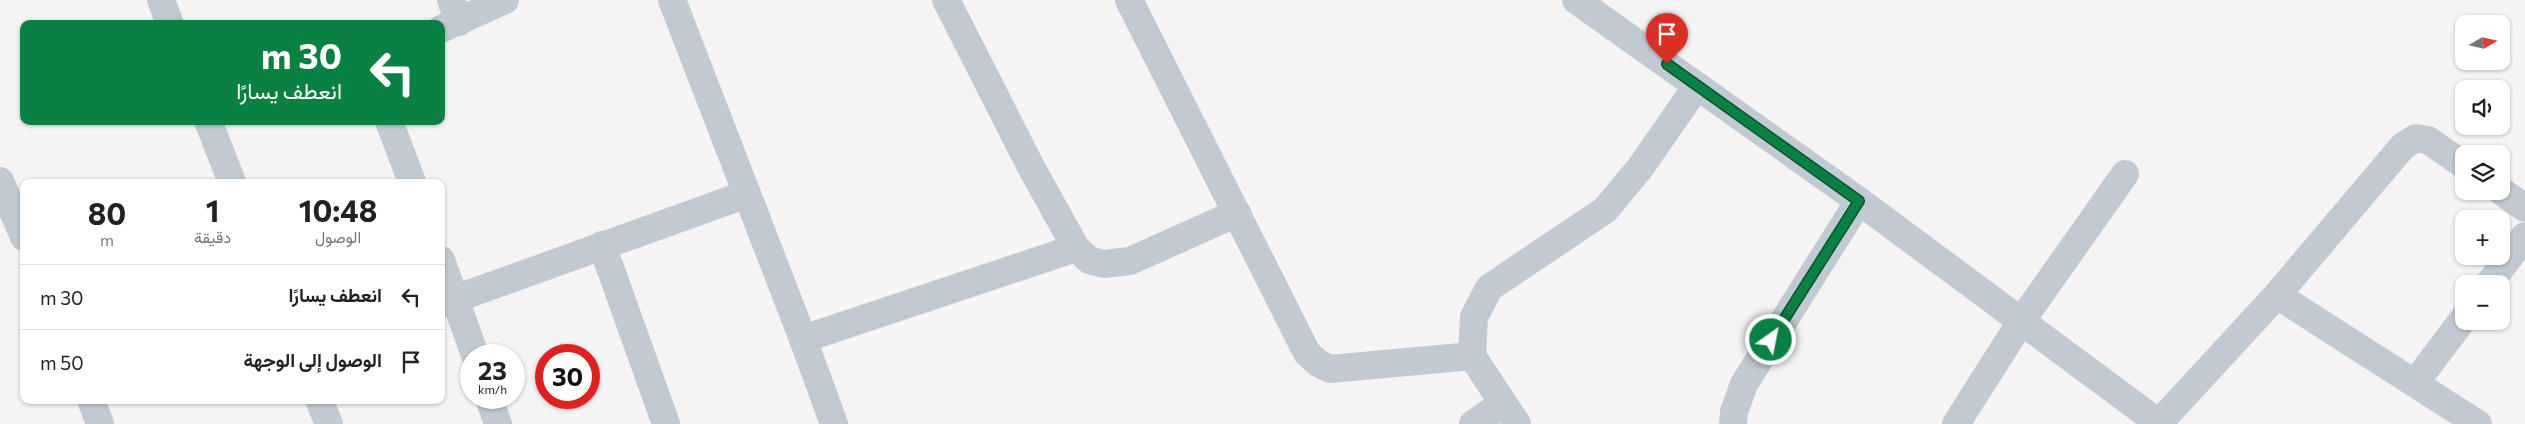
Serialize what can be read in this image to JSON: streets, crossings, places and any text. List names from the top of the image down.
{
  "north": "right",
  "page": {
    "map_buttons": ["+", "−"],
    "turn": ["30 m", "انعطف يسارًا"],
    "eta": [
      "10:48",
      "الوصول",
      "1",
      "دقيقة",
      "80",
      "m"
    ],
    "list": [
      {
        "name": "انعطف يسارًا",
        "value": "30 m"
      },
      {
        "name": "الوصول إلى الوجهة",
        "value": "50 m"
      }
    ],
    "speed": "23 km/h",
    "limit": "30"
  }
}
